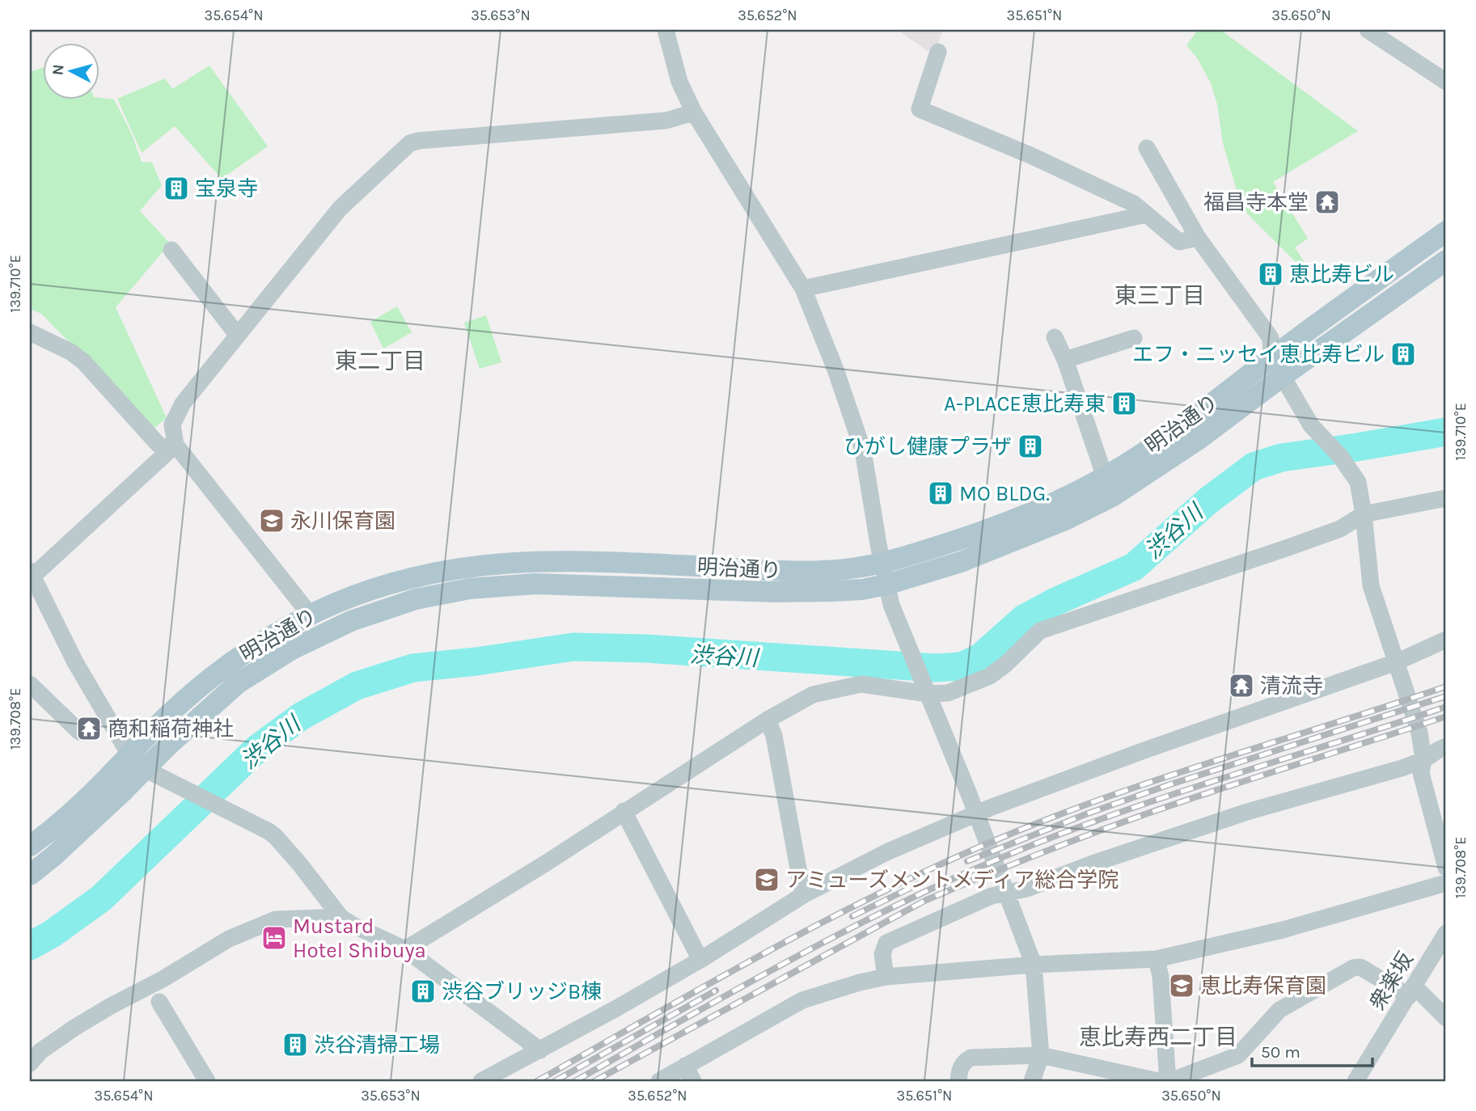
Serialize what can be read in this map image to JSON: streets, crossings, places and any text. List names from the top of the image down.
{
  "streets": {
    "main road": ["明治通り"],
    "street": ["衆楽坂"]
  },
  "districts": ["東三丁目", "東二丁目", "恵比寿西二丁目"],
  "water": ["渋谷川"],
  "places": {
    "building": [
      "宝泉寺",
      "恵比寿ビル",
      "エフ・ニッセイ恵比寿ビル",
      "A-PLACE恵比寿東",
      "ひがし健康プラザ",
      "MO BLDG.",
      "渋谷ブリッジB棟",
      "渋谷清掃工場"
    ],
    "temple": ["福昌寺本堂", "清流寺", "商和稲荷神社"],
    "school or university": ["永川保育園", "アミューズメントメディア総合学院", "恵比寿保育園"],
    "hotel": ["Mustard Hotel Shibuya"]
  },
  "scale_bar": "50 m",
  "north": "left",
  "coordinates": [
    "35.654°N",
    "35.653°N",
    "35.652°N",
    "35.651°N",
    "35.650°N",
    "139.710°E",
    "139.708°E"
  ]
}
